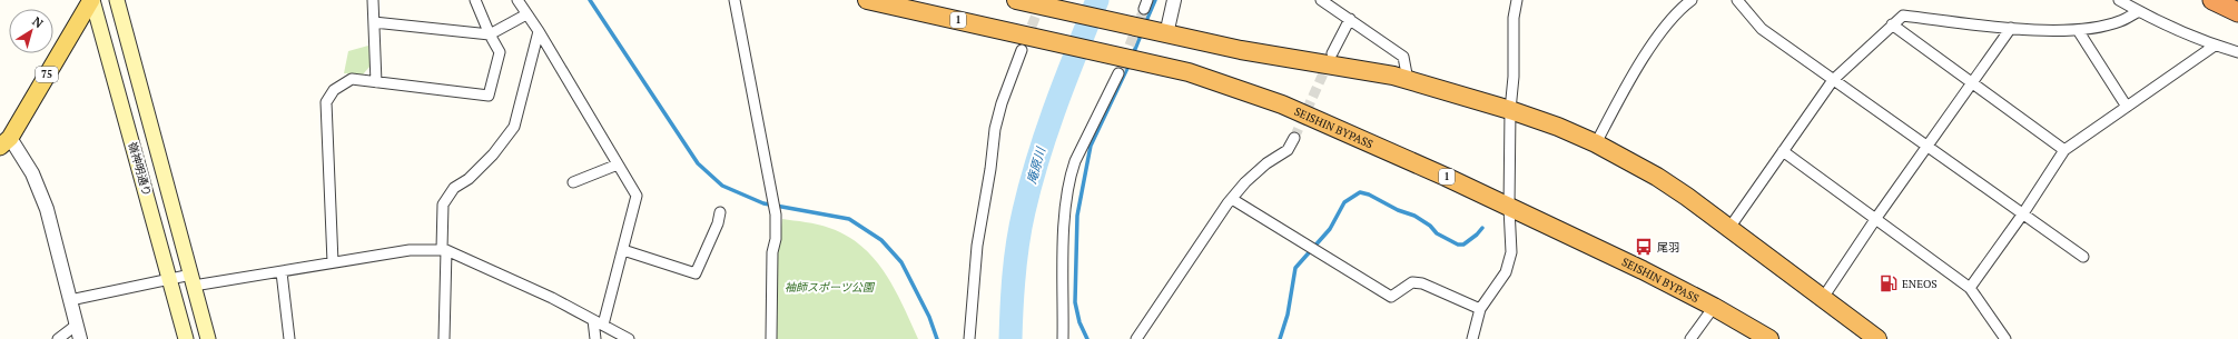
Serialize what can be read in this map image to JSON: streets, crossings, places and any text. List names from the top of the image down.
{
  "streets": {
    "highway": ["1", "SEISHIN BYPASS"],
    "main road": ["75", "嶺神明通り"]
  },
  "crossings": [
    ["75", "嶺神明通り"]
  ],
  "water": ["庵原川"],
  "parks": ["袖師スポーツ公園"],
  "places": {
    "bus stop": ["尾羽"],
    "fuel station": ["ENEOS"]
  },
  "north": "top right"
}
